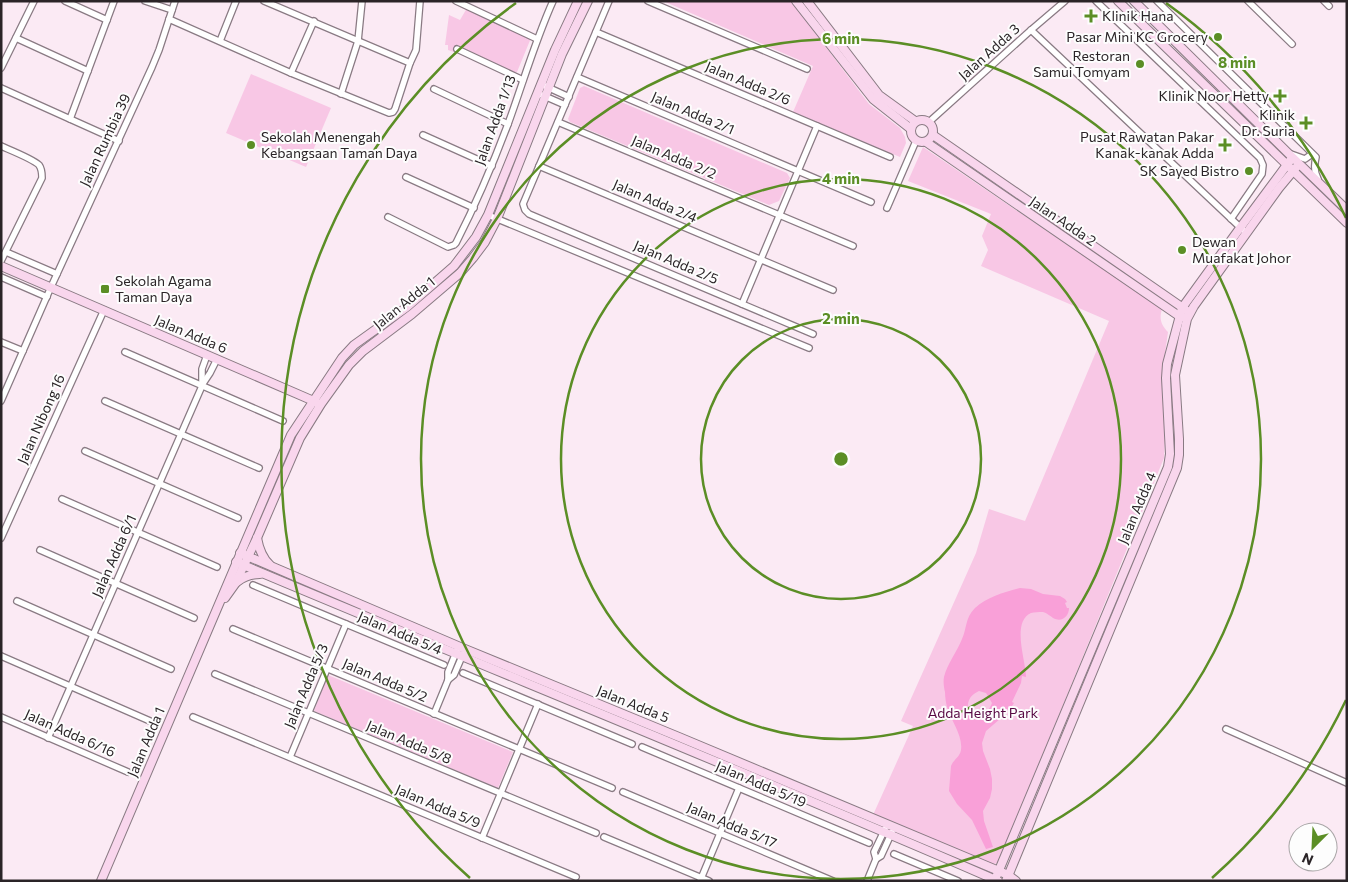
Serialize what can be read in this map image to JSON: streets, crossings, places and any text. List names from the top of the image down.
{
  "streets": {
    "street": [
      "Jalan Adda 3",
      "Jalan Adda 2/6",
      "Jalan Adda 2/1",
      "Jalan Adda 1/13",
      "Jalan Rumbia 39",
      "Jalan Adda 2/2",
      "Jalan Adda 2/4",
      "Jalan Adda 2",
      "Jalan Adda 2/5",
      "Jalan Adda 1",
      "Jalan Adda 6",
      "Jalan Nibong 16",
      "Jalan Adda 4",
      "Jalan Adda 6/1",
      "Jalan Adda 5/4",
      "Jalan Adda 5/2",
      "Jalan Adda 5/3",
      "Jalan Adda 5",
      "Jalan Adda 6/16",
      "Jalan Adda 5/8",
      "Jalan Adda 5/19",
      "Jalan Adda 5/9",
      "Jalan Adda 5/17"
    ]
  },
  "crossings": [
    ["Jalan Adda 3", "Jalan Adda 2"],
    ["Jalan Rumbia 39", "Jalan Adda 6"],
    ["Jalan Adda 2/4", "Jalan Adda 2/5"],
    ["Jalan Adda 2", "Jalan Adda 4"],
    ["Jalan Adda 1", "Jalan Adda 6"],
    ["Jalan Adda 1", "Jalan Adda 5"],
    ["Jalan Adda 6", "Jalan Nibong 16"],
    ["Jalan Adda 4", "Jalan Adda 5"],
    ["Jalan Adda 6/1", "Jalan Adda 6/16"],
    ["Jalan Adda 5/4", "Jalan Adda 5/3"],
    ["Jalan Adda 5/2", "Jalan Adda 5/3"],
    ["Jalan Adda 5/3", "Jalan Adda 5/8"],
    ["Jalan Adda 5/3", "Jalan Adda 5/9"]
  ],
  "parks": ["Adda Height Park"],
  "places": {
    "health": [
      "Klinik Hana",
      "Klinik Noor Hetty",
      "Klinik Dr. Suria",
      "Pusat Rawatan Pakar Kanak-kanak Adda"
    ],
    "other": [
      "Pasar Mini KC Grocery",
      "Restoran Samui Tomyam",
      "Sekolah Menengah Kebangsaan Taman Daya",
      "SK Sayed Bistro",
      "Dewan Muafakat Johor"
    ],
    "transit": ["Sekolah Agama Taman Daya"]
  },
  "north": "bottom left",
  "rings": [
    "6 min",
    "8 min",
    "4 min",
    "2 min"
  ]
}
